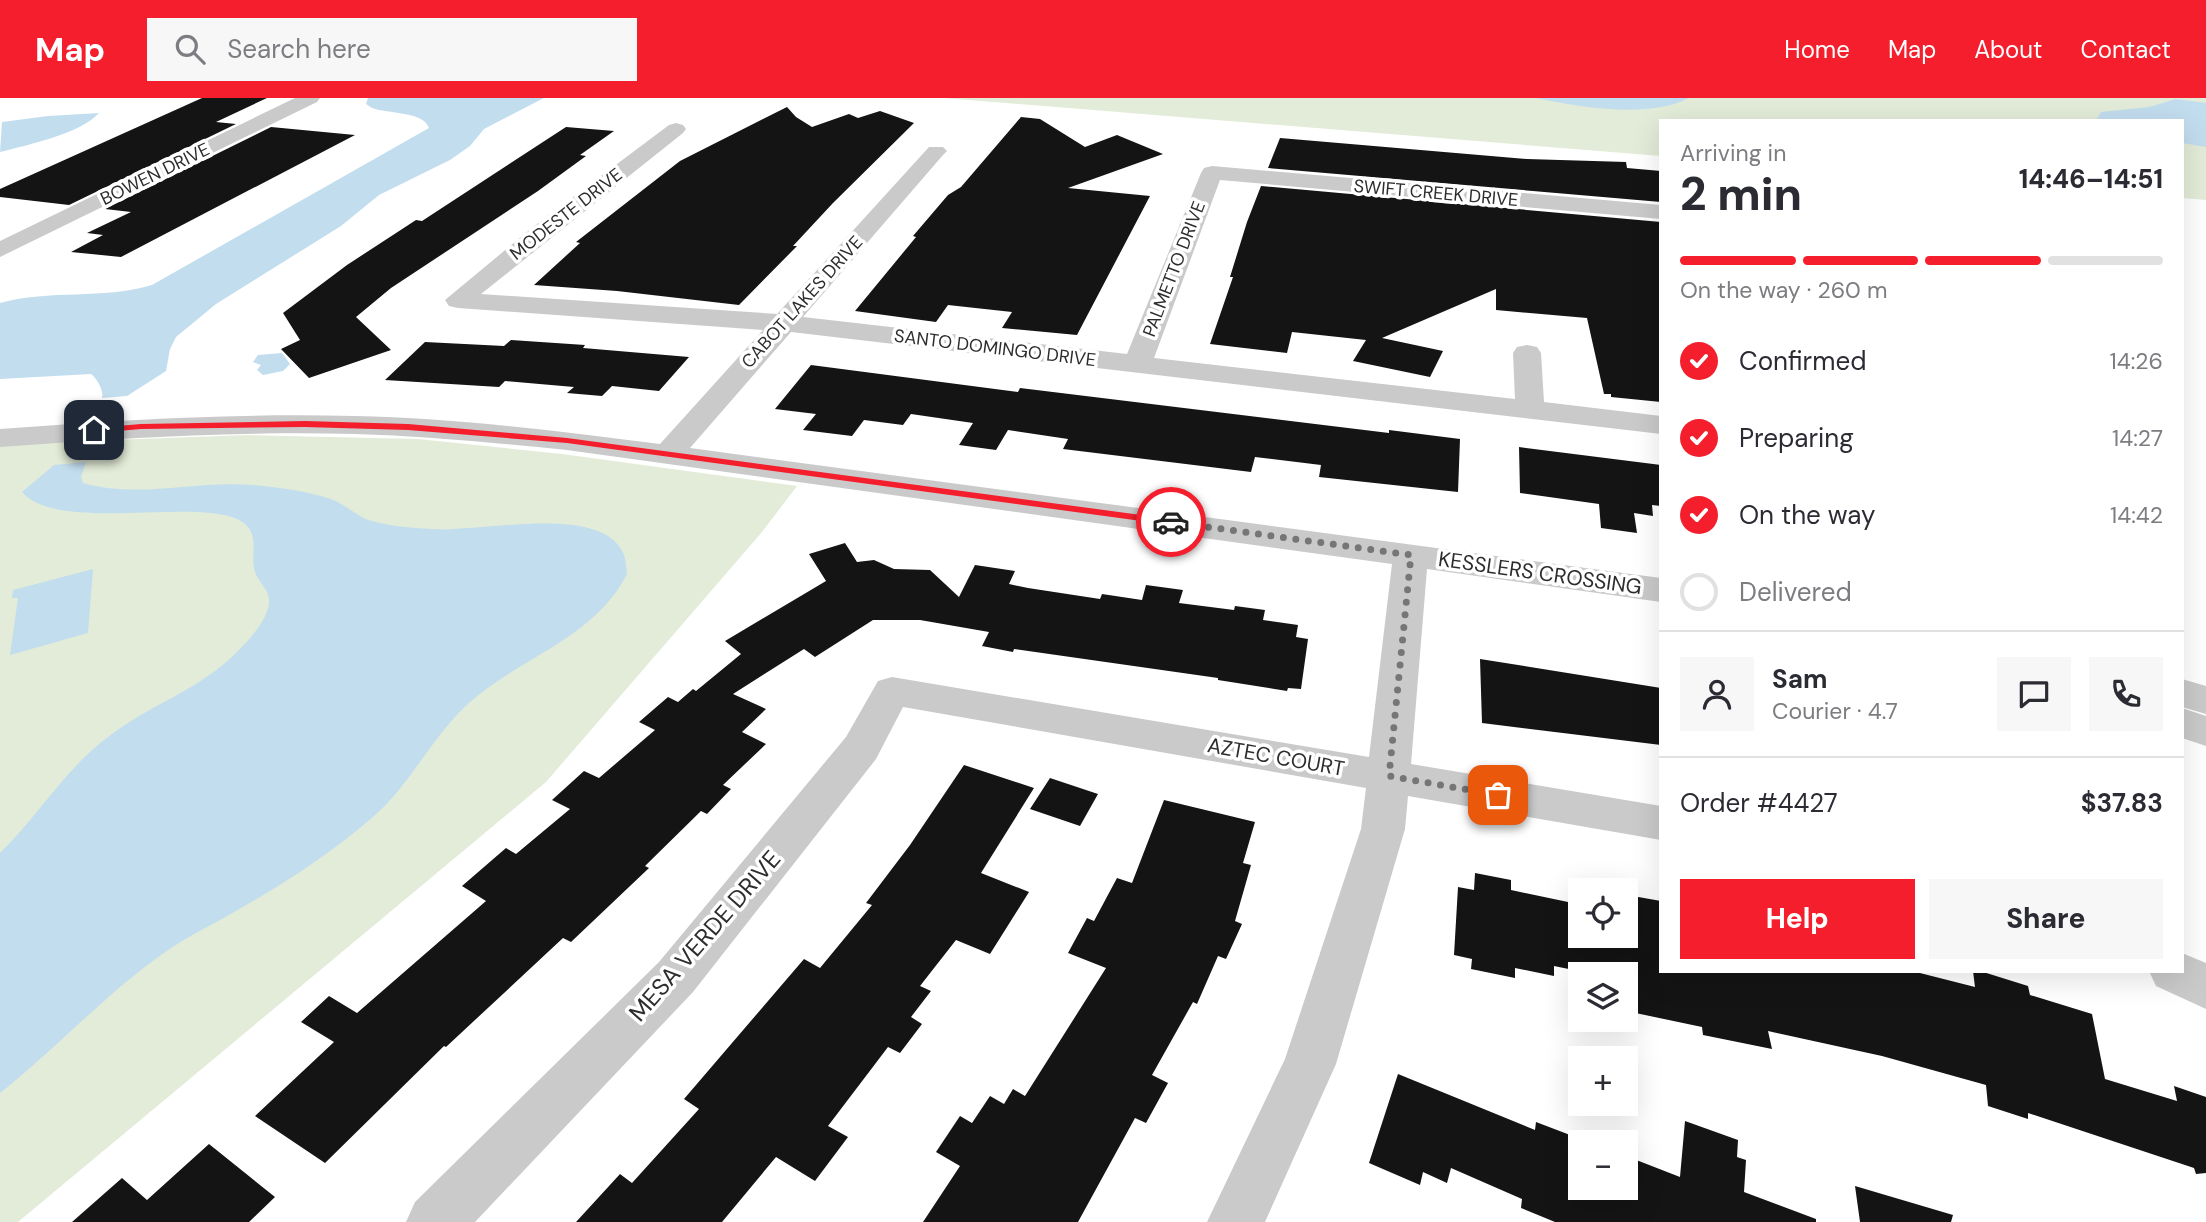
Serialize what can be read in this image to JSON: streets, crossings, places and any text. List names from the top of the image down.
{
  "streets": {
    "street": [
      "BOWEN DRIVE",
      "SWIFT CREEK DRIVE",
      "MODESTE DRIVE",
      "PALMETTO DRIVE",
      "CABOT LAKES DRIVE",
      "SANTO DOMINGO DRIVE",
      "KESSLERS CROSSING",
      "AZTEC COURT",
      "MESA VERDE DRIVE"
    ]
  },
  "crossings": [
    ["SWIFT CREEK DRIVE", "PALMETTO DRIVE"],
    ["MODESTE DRIVE", "SANTO DOMINGO DRIVE"],
    ["PALMETTO DRIVE", "SANTO DOMINGO DRIVE"],
    ["CABOT LAKES DRIVE", "SANTO DOMINGO DRIVE"],
    ["CABOT LAKES DRIVE", "KESSLERS CROSSING"],
    ["AZTEC COURT", "MESA VERDE DRIVE"]
  ],
  "page": {
    "header": "Map",
    "search": "Search here",
    "nav": [
      "Home",
      "Map",
      "About",
      "Contact"
    ],
    "heading": ["2 min", "Arriving in", "14:46–14:51"],
    "panel": [
      "Sam",
      "Courier · 4.7",
      "Order #4427",
      "$37.83"
    ],
    "bar": "On the way · 260 m",
    "list": [
      ["Confirmed", "14:26"],
      ["Preparing", "14:27"],
      ["On the way", "14:42"],
      "Delivered"
    ],
    "buttons": ["Help", "Share"],
    "map_buttons": ["+", "−"]
  }
}
